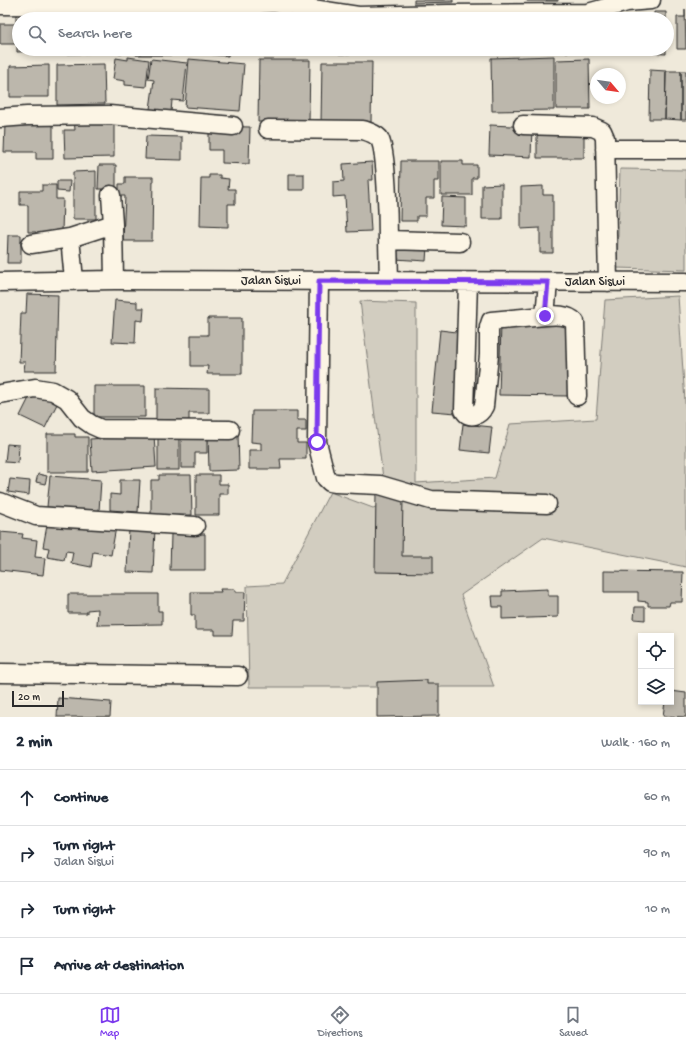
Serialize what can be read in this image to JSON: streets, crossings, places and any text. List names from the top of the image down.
{
  "streets": {
    "street": ["Jalan Siswi"]
  },
  "scale_bar": "20 m",
  "north": "bottom right",
  "page": {
    "search": "Search here",
    "scale": "20 m",
    "heading": ["2 min", "Walk · 160 m"],
    "list": [
      ["Continue", "60 m"],
      ["Turn right", "Jalan Siswi", "90 m"],
      ["Turn right", "10 m"],
      "Arrive at destination"
    ],
    "nav": ["Map", "Directions", "Saved"]
  }
}
